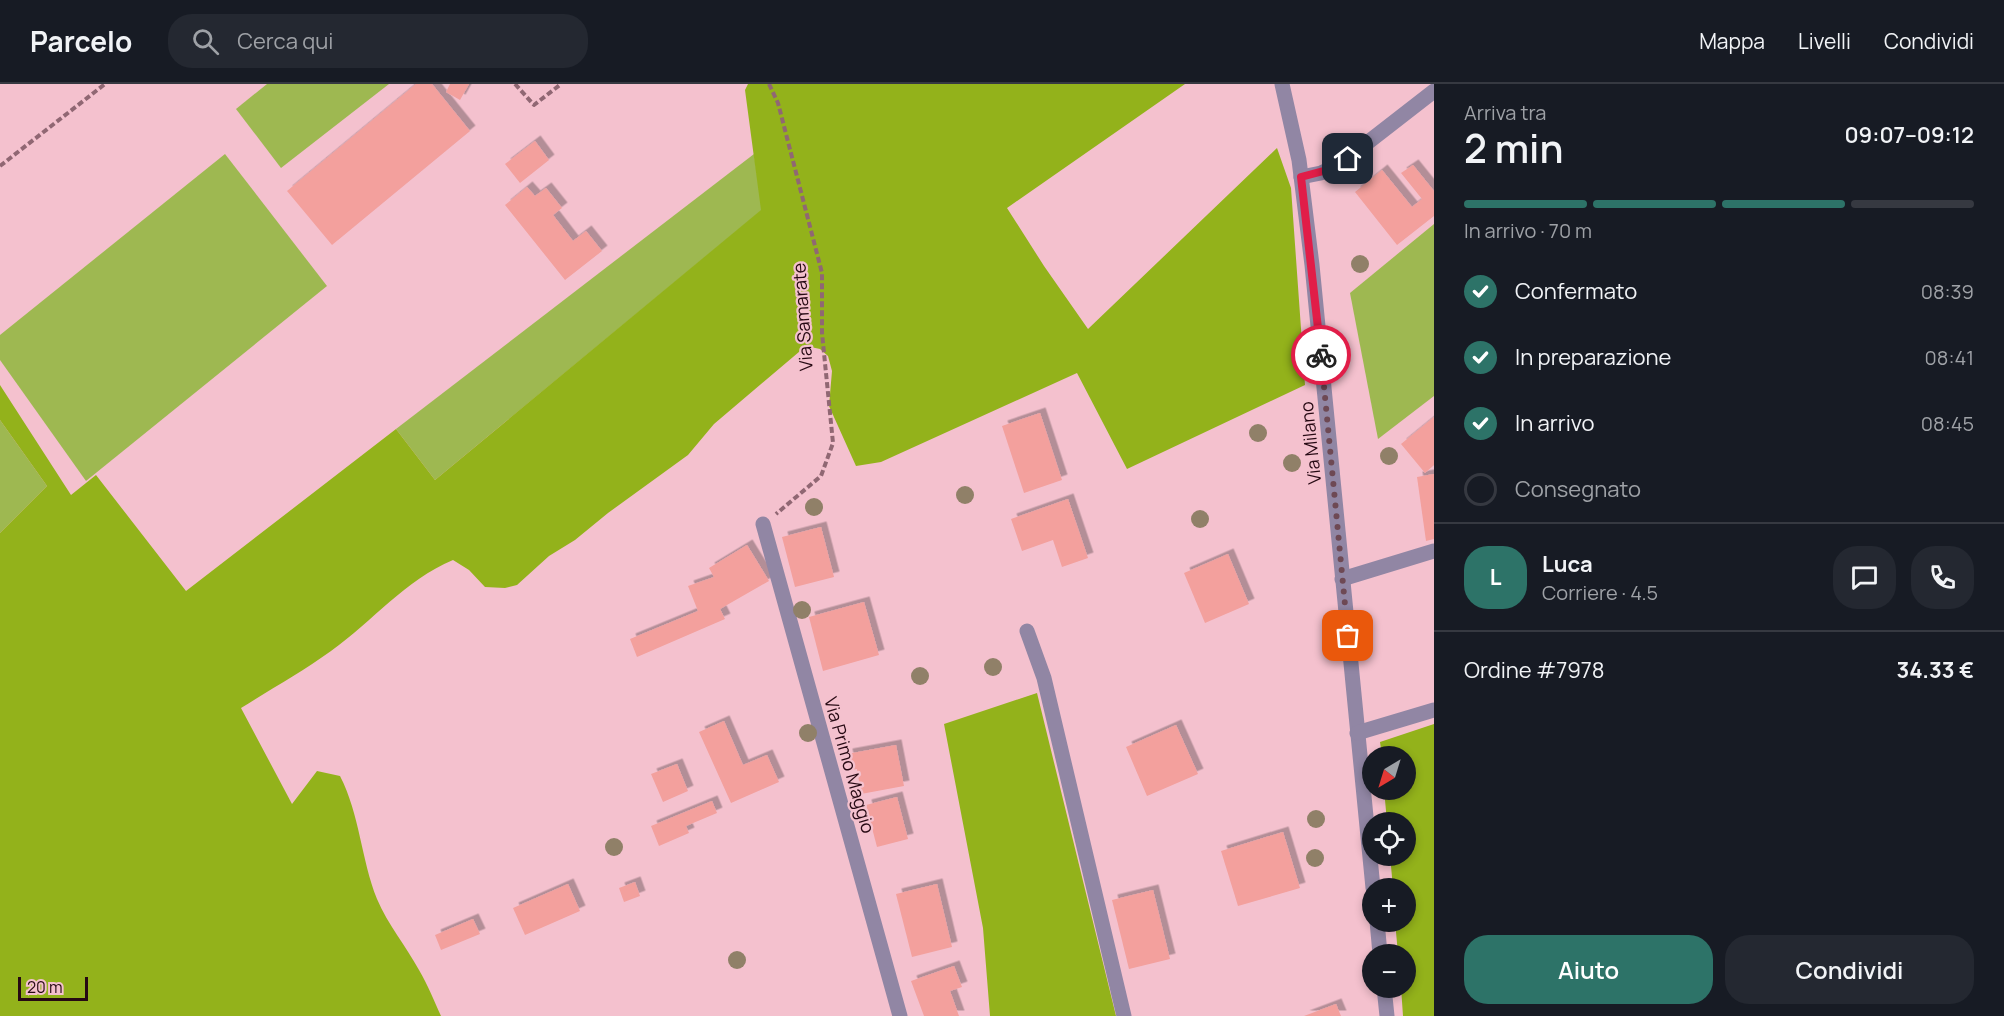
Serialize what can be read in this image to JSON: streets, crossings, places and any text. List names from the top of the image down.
{
  "streets": {
    "street": ["Via Milano", "Via Primo Maggio"],
    "path": ["Via Samarate"]
  },
  "crossings": [
    ["Via Samarate", "Via Primo Maggio"]
  ],
  "scale_bar": "20 m",
  "north": "bottom left",
  "page": {
    "header": "Parcelo",
    "search": "Cerca qui",
    "nav": ["Mappa", "Livelli", "Condividi"],
    "heading": ["2 min", "Arriva tra", "09:07–09:12"],
    "panel": [
      "Luca",
      "Corriere · 4.5",
      "Ordine #7978",
      "34.33 €"
    ],
    "bar": "In arrivo · 70 m",
    "list": [
      ["Confermato", "08:39"],
      ["In preparazione", "08:41"],
      ["In arrivo", "08:45"],
      "Consegnato"
    ],
    "round": "L",
    "map_buttons": ["+", "−"],
    "buttons": ["Aiuto", "Condividi"],
    "scale": "20 m"
  }
}
